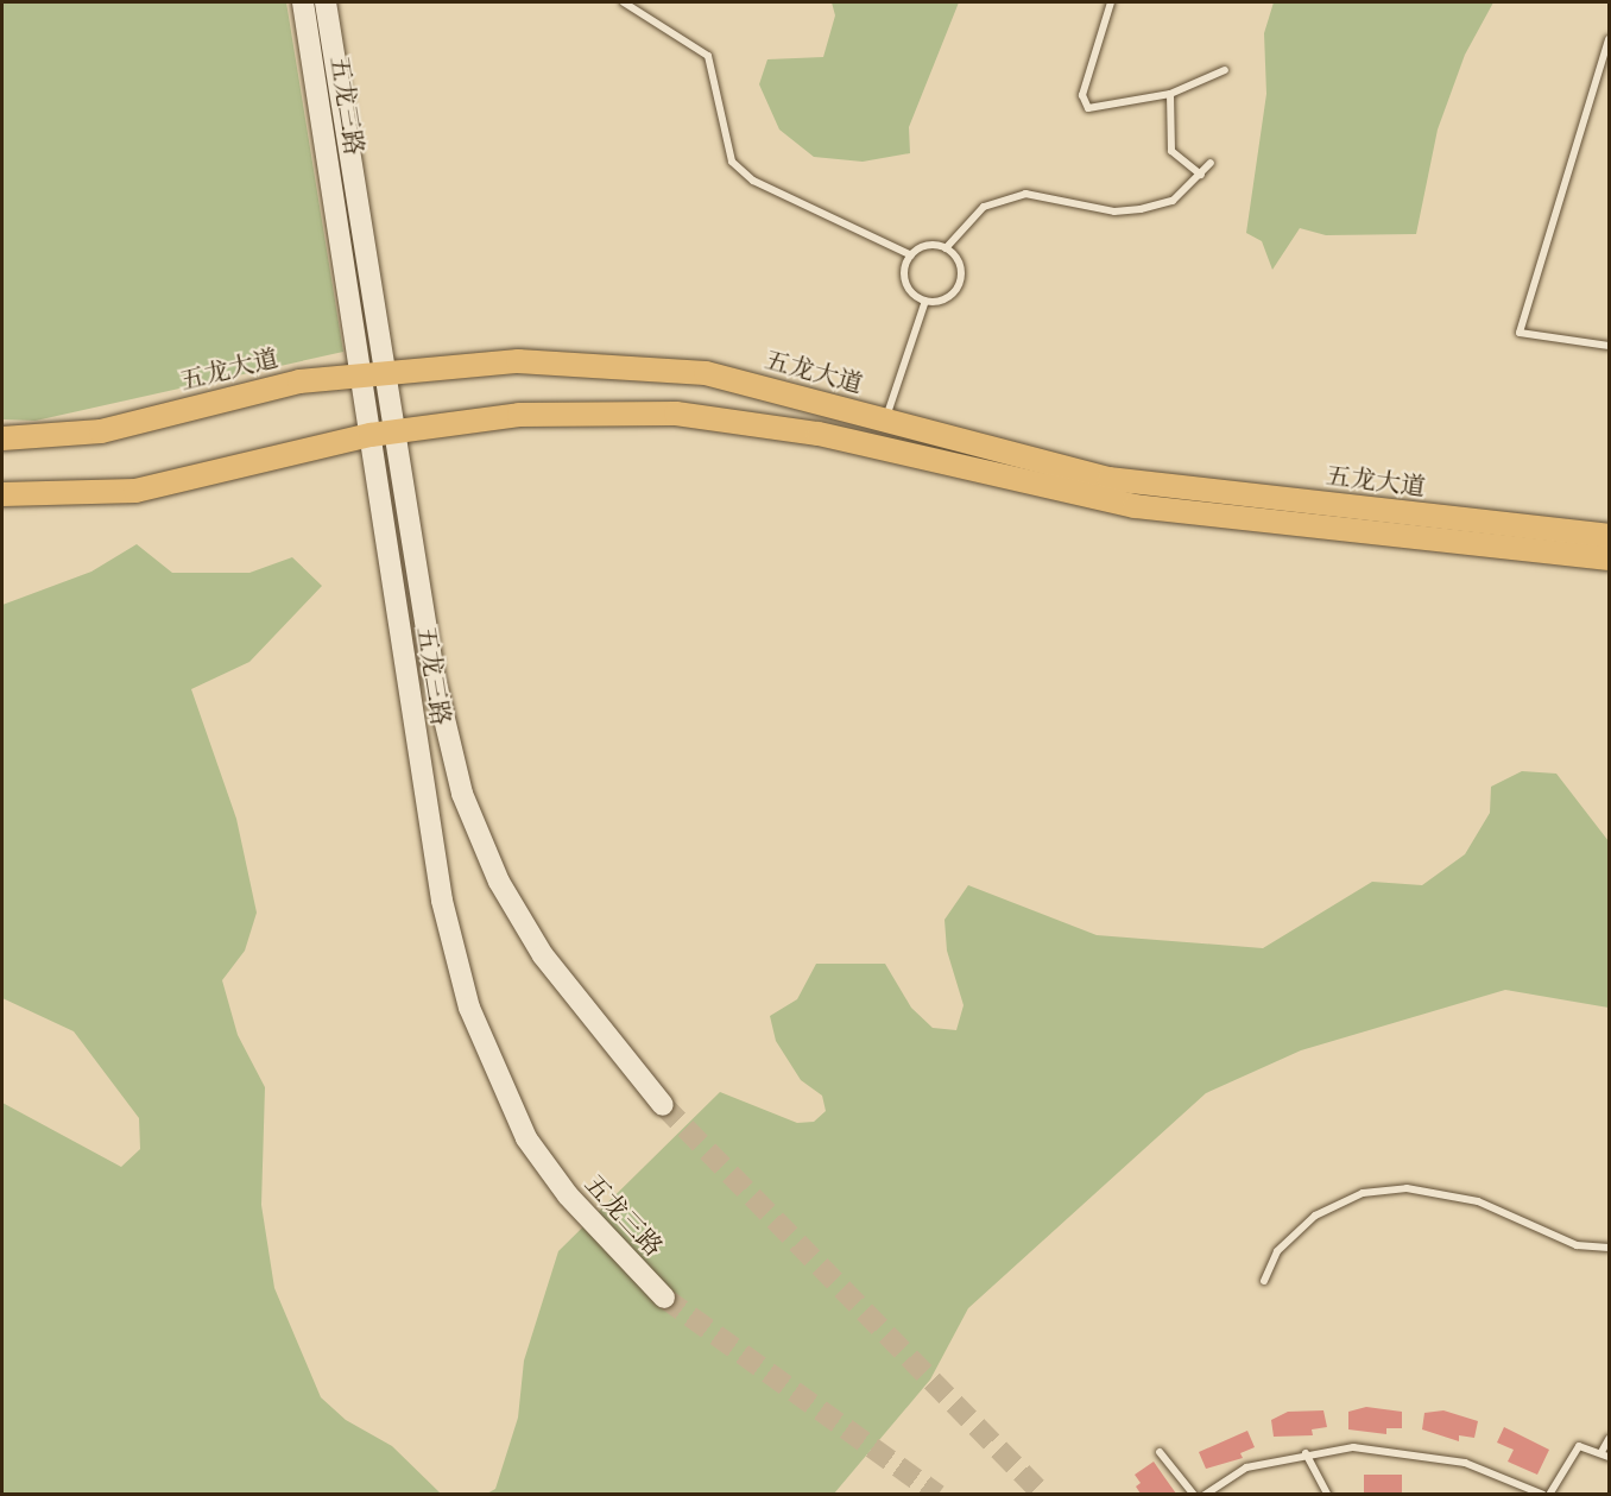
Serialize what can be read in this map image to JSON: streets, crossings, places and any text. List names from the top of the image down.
{
  "streets": {
    "main road": ["五龙三路", "五龙大道"]
  },
  "crossings": [
    ["五龙三路", "五龙大道"]
  ]
}
